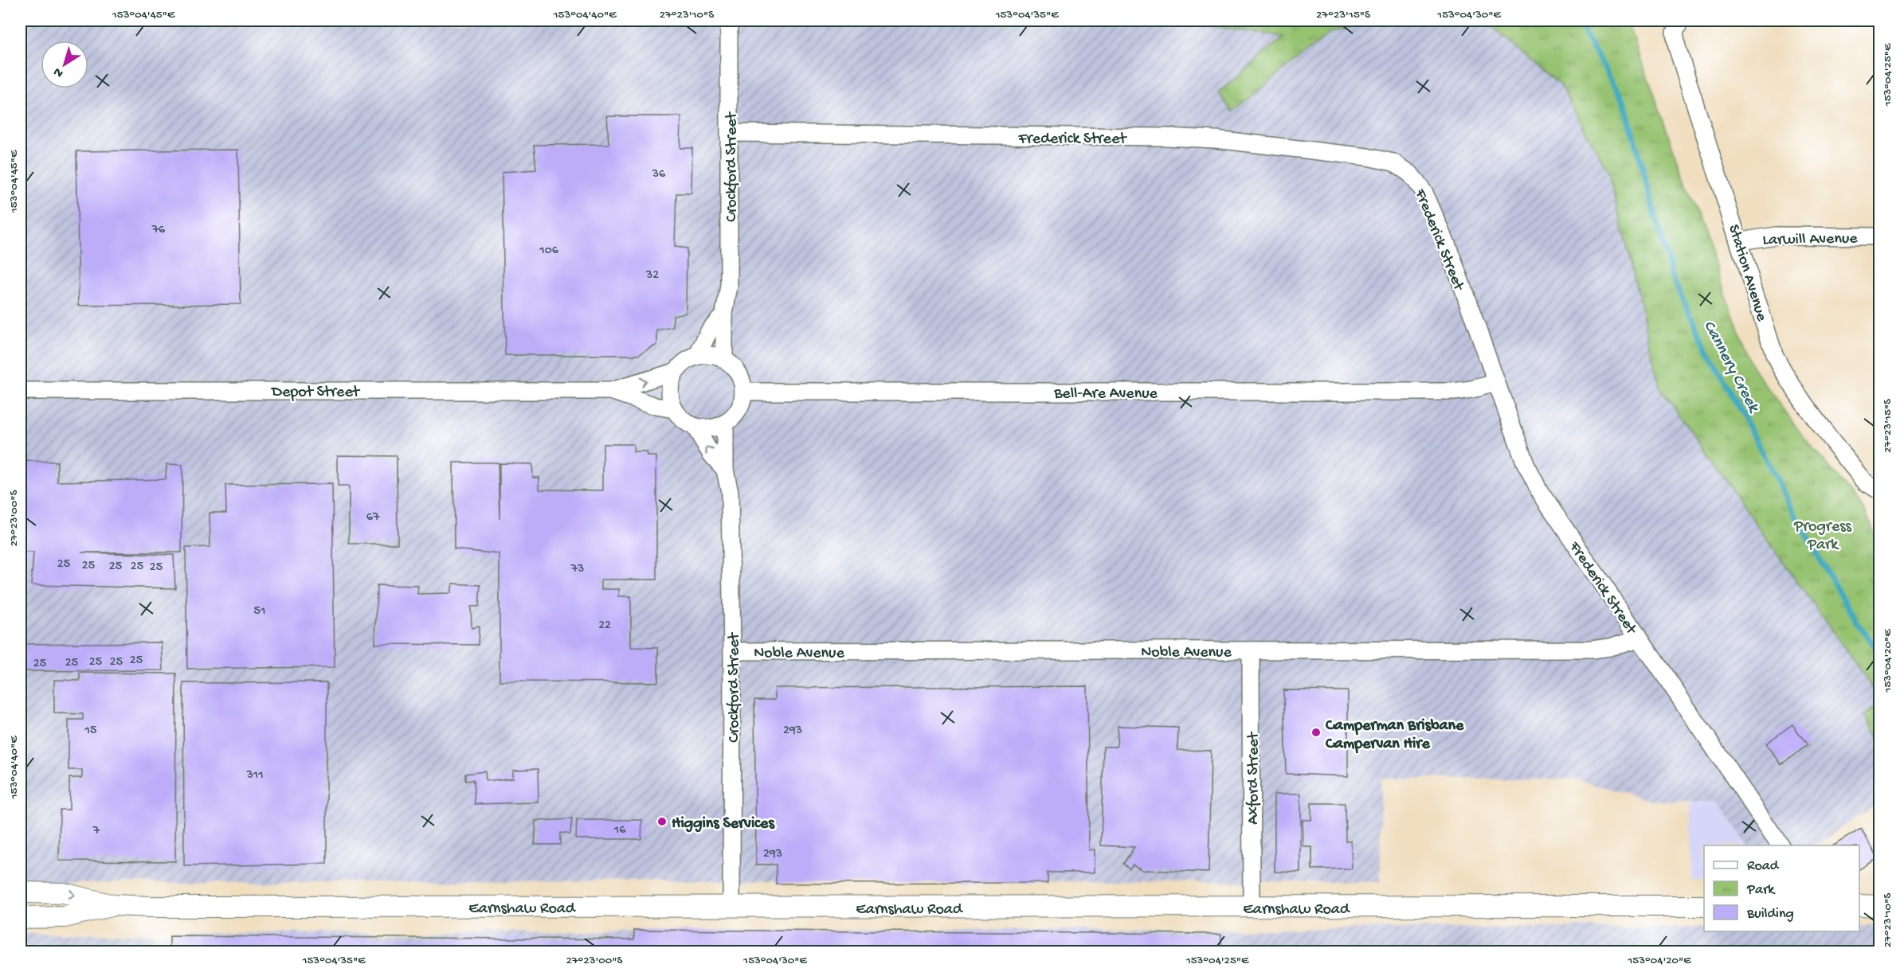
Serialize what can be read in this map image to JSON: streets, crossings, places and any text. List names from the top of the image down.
{
  "streets": {
    "street": [
      "Frederick Street",
      "Crockford Street",
      "Larwill Avenue",
      "Station Avenue",
      "Depot Street",
      "Bell-Are Avenue",
      "Noble Avenue",
      "Axford Street",
      "Earnshaw Road"
    ]
  },
  "crossings": [
    ["Frederick Street", "Crockford Street"],
    ["Frederick Street", "Bell-Are Avenue"],
    ["Frederick Street", "Noble Avenue"],
    ["Crockford Street", "Depot Street"],
    ["Crockford Street", "Bell-Are Avenue"],
    ["Crockford Street", "Noble Avenue"],
    ["Crockford Street", "Earnshaw Road"],
    ["Larwill Avenue", "Station Avenue"],
    ["Depot Street", "Bell-Are Avenue"],
    ["Noble Avenue", "Axford Street"],
    ["Axford Street", "Earnshaw Road"]
  ],
  "water": ["Cannery Creek"],
  "parks": ["Progress Park"],
  "places": ["Camperman Brisbane Campervan Hire", "Higgins Services"],
  "house_numbers": [
    "36",
    "76",
    "106",
    "32",
    "67",
    "25",
    "25",
    "25",
    "25",
    "25",
    "73",
    "51",
    "22",
    "25",
    "25",
    "25",
    "25",
    "25",
    "15",
    "293",
    "311",
    "16",
    "7",
    "293"
  ],
  "legend": ["Road", "Park", "Building"],
  "north": "bottom left",
  "coordinates": [
    "153°04'45\"E",
    "153°04'40\"E",
    "27°23'10\"S",
    "153°04'35\"E",
    "27°23'15\"S",
    "153°04'30\"E",
    "153°04'25\"E",
    "27°23'00\"S",
    "153°04'20\"E"
  ]
}
